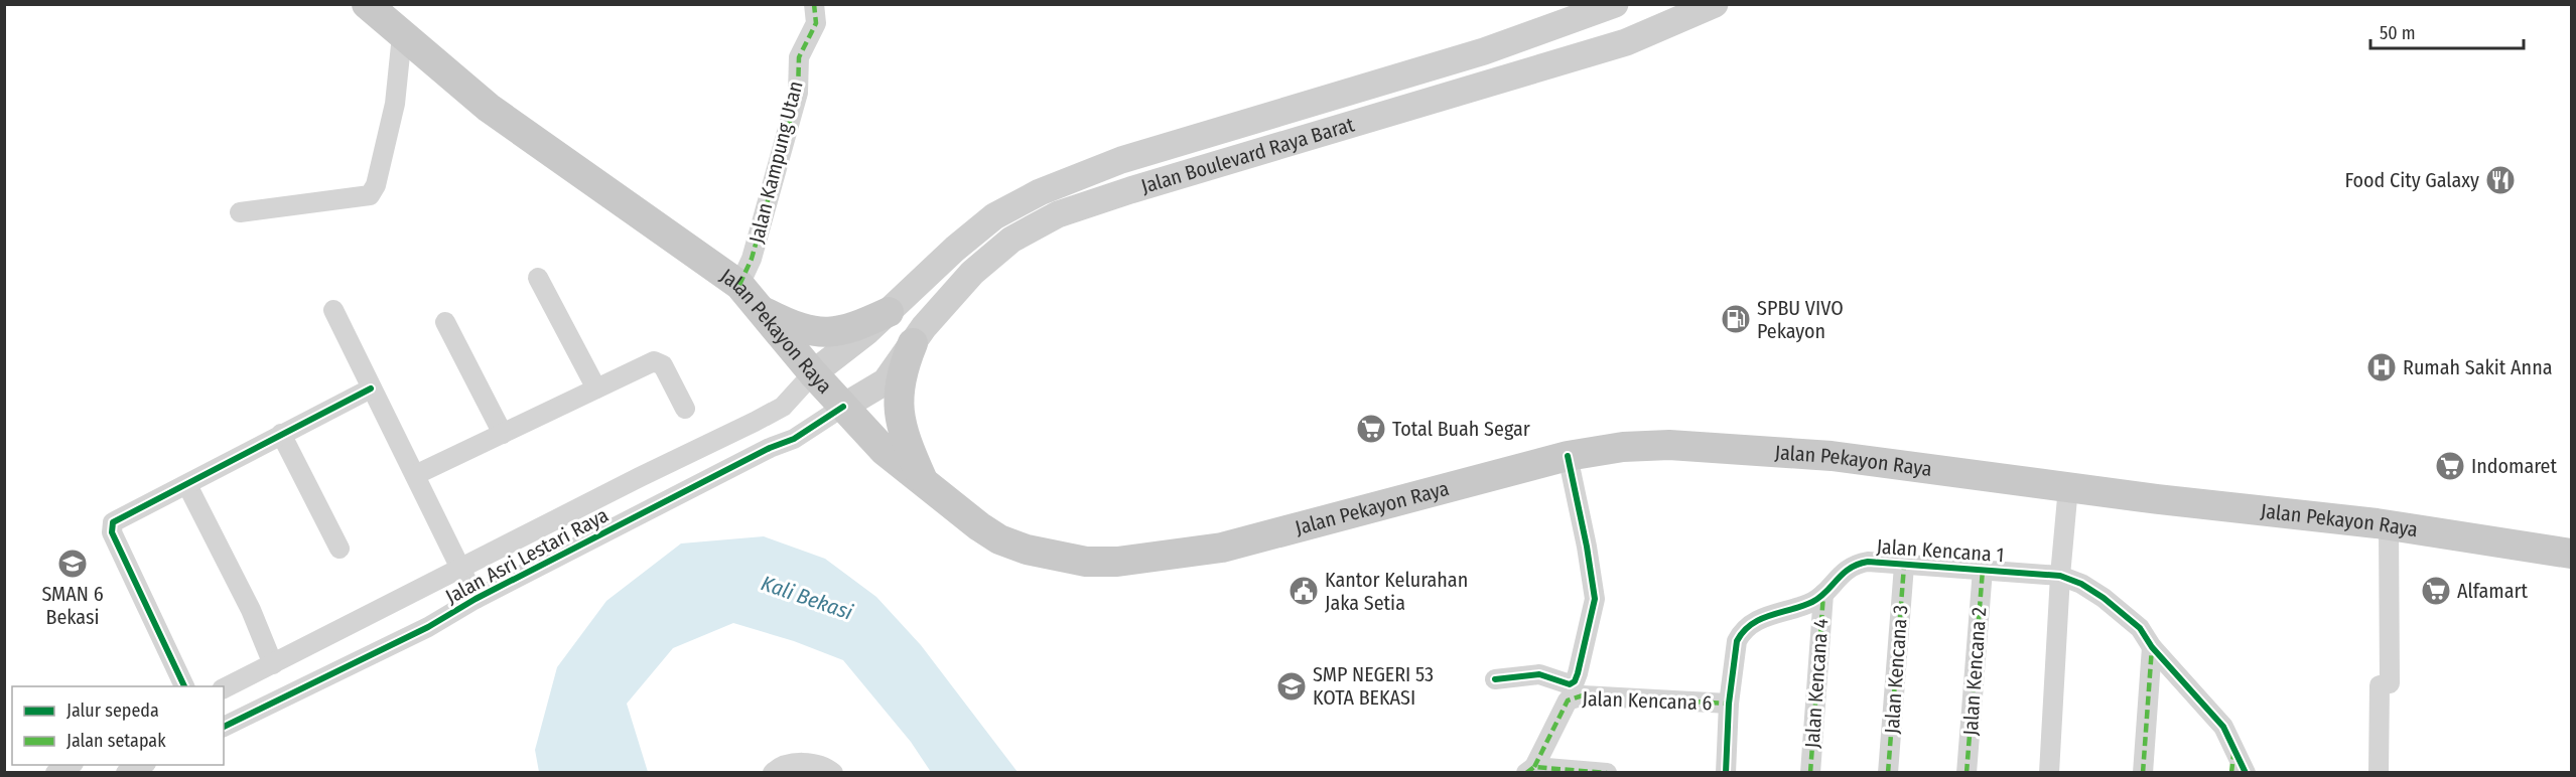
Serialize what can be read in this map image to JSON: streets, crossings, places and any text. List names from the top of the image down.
{
  "streets": {
    "main road": ["Jalan Boulevard Raya Barat", "Jalan Pekayon Raya"],
    "street": [
      "Jalan Kampung Utan",
      "Jalan Kencana 1",
      "Jalan Asri Lestari Raya",
      "Jalan Kencana 3",
      "Jalan Kencana 2",
      "Jalan Kencana 4",
      "Jalan Kencana 6"
    ]
  },
  "crossings": [
    ["Jalan Boulevard Raya Barat", "Jalan Pekayon Raya"],
    ["Jalan Boulevard Raya Barat", "Jalan Asri Lestari Raya"],
    ["Jalan Kampung Utan", "Jalan Pekayon Raya"],
    ["Jalan Pekayon Raya", "Jalan Asri Lestari Raya"],
    ["Jalan Kencana 1", "Jalan Kencana 3"],
    ["Jalan Kencana 1", "Jalan Kencana 2"],
    ["Jalan Kencana 1", "Jalan Kencana 4"],
    ["Jalan Kencana 1", "Jalan Kencana 6"]
  ],
  "water": ["Kali Bekasi"],
  "places": {
    "restaurant": ["Food City Galaxy"],
    "fuel station": ["SPBU VIVO Pekayon"],
    "hospital": ["Rumah Sakit Anna"],
    "supermarket": ["Total Buah Segar", "Indomaret", "Alfamart"],
    "school or university": ["SMAN 6 Bekasi", "SMP NEGERI 53 KOTA BEKASI"],
    "public building": ["Kantor Kelurahan Jaka Setia"]
  },
  "legend": ["Jalur sepeda", "Jalan setapak"],
  "scale_bar": "50 m"
}
